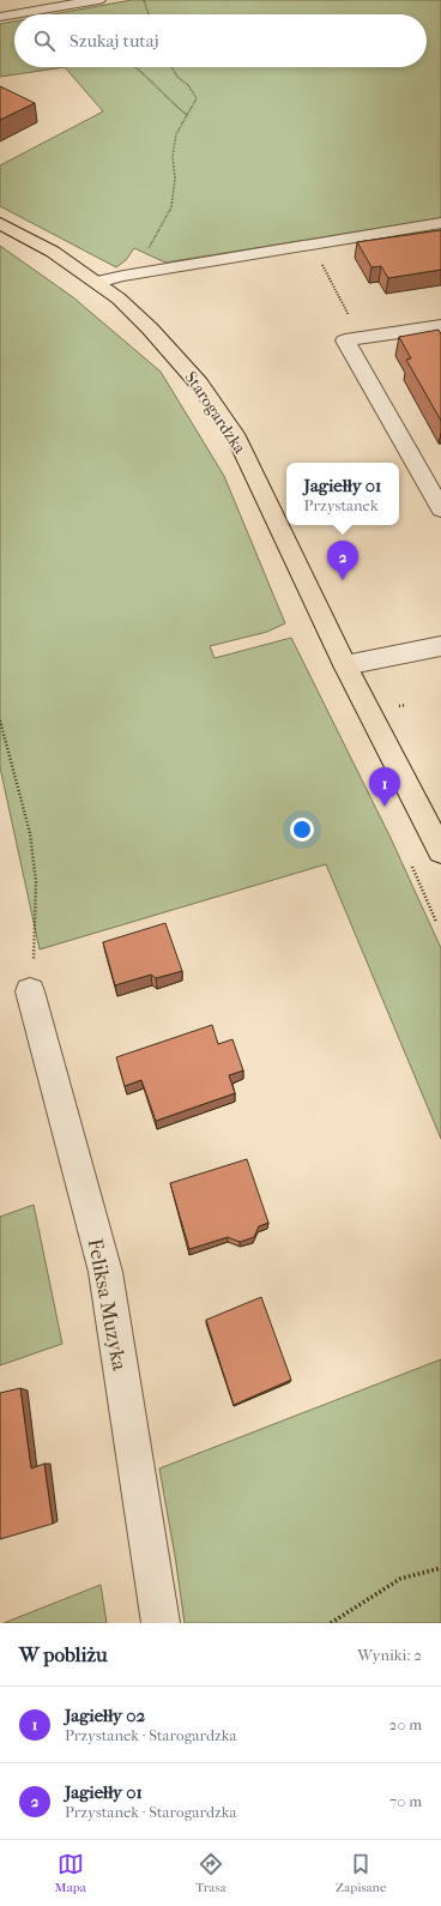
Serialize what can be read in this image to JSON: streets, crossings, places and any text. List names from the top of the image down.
{
  "streets": {
    "main road": ["Starogardzka"],
    "street": ["Feliksa Muzyka"]
  },
  "page": {
    "search": "Szukaj tutaj",
    "popup": ["Jagiełły 01", "Przystanek"],
    "pins": ["2", "1"],
    "heading": ["W pobliżu", "Wyniki: 2"],
    "list": [
      {
        "mark": "1",
        "name": "Jagiełły 02",
        "note": "Przystanek · Starogardzka",
        "value": "20 m"
      },
      {
        "mark": "2",
        "name": "Jagiełły 01",
        "note": "Przystanek · Starogardzka",
        "value": "70 m"
      }
    ],
    "nav": ["Mapa", "Trasa", "Zapisane"]
  }
}
